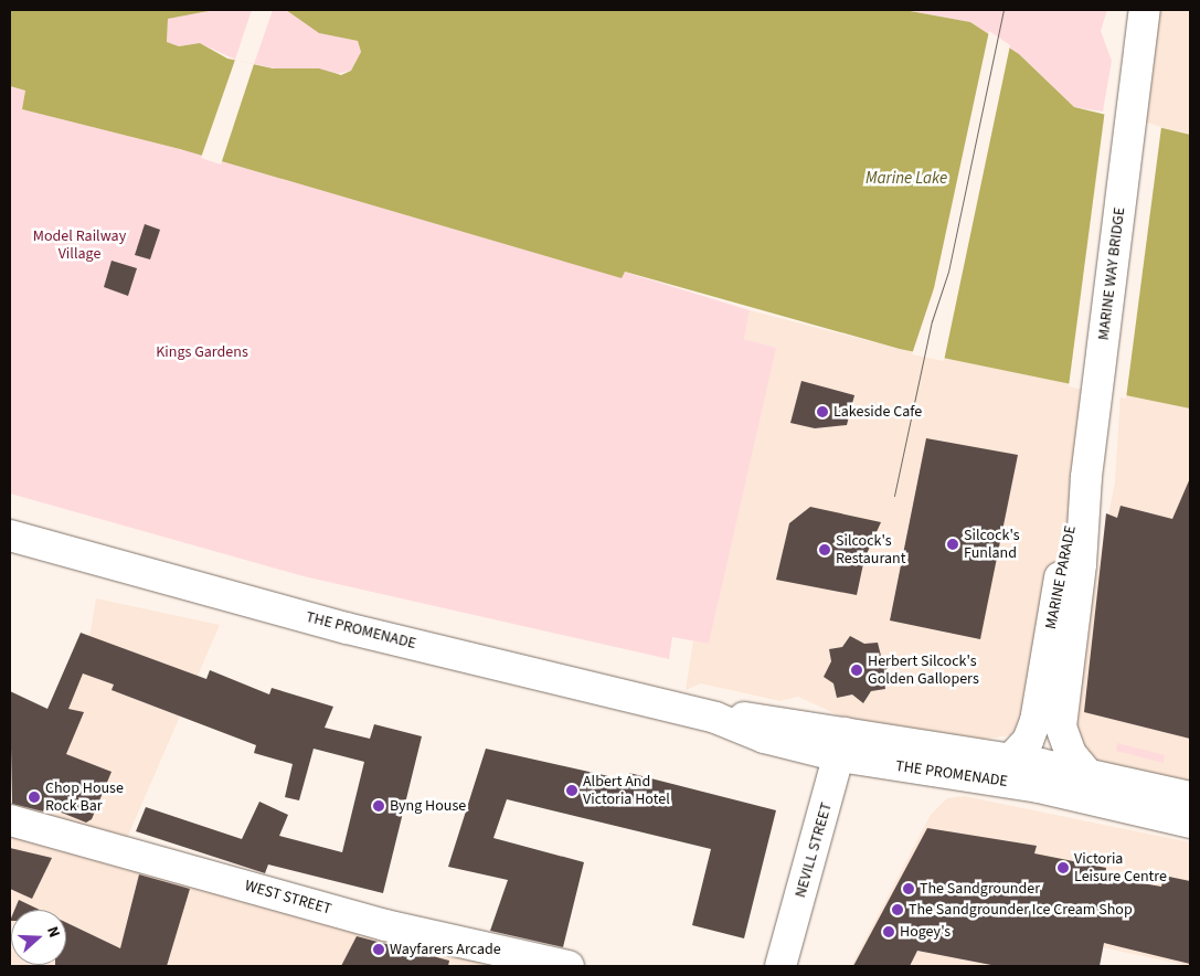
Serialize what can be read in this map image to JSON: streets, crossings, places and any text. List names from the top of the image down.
{
  "streets": {
    "street": [
      "MARINE WAY BRIDGE",
      "MARINE PARADE",
      "THE PROMENADE",
      "NEVILL STREET",
      "WEST STREET"
    ]
  },
  "crossings": [
    ["MARINE WAY BRIDGE", "MARINE PARADE"],
    ["MARINE PARADE", "THE PROMENADE"],
    ["THE PROMENADE", "NEVILL STREET"]
  ],
  "water": ["Marine Lake"],
  "parks": ["Model Railway Village", "Kings Gardens"],
  "places": [
    "Lakeside Cafe",
    "Silcock's Funland",
    "Silcock's Restaurant",
    "Herbert Silcock's Golden Gallopers",
    "Albert And Victoria Hotel",
    "Chop House Rock Bar",
    "Byng House",
    "Victoria Leisure Centre",
    "The Sandgrounder",
    "The Sandgrounder Ice Cream Shop",
    "Hogey's",
    "Wayfarers Arcade"
  ],
  "north": "right"
}
